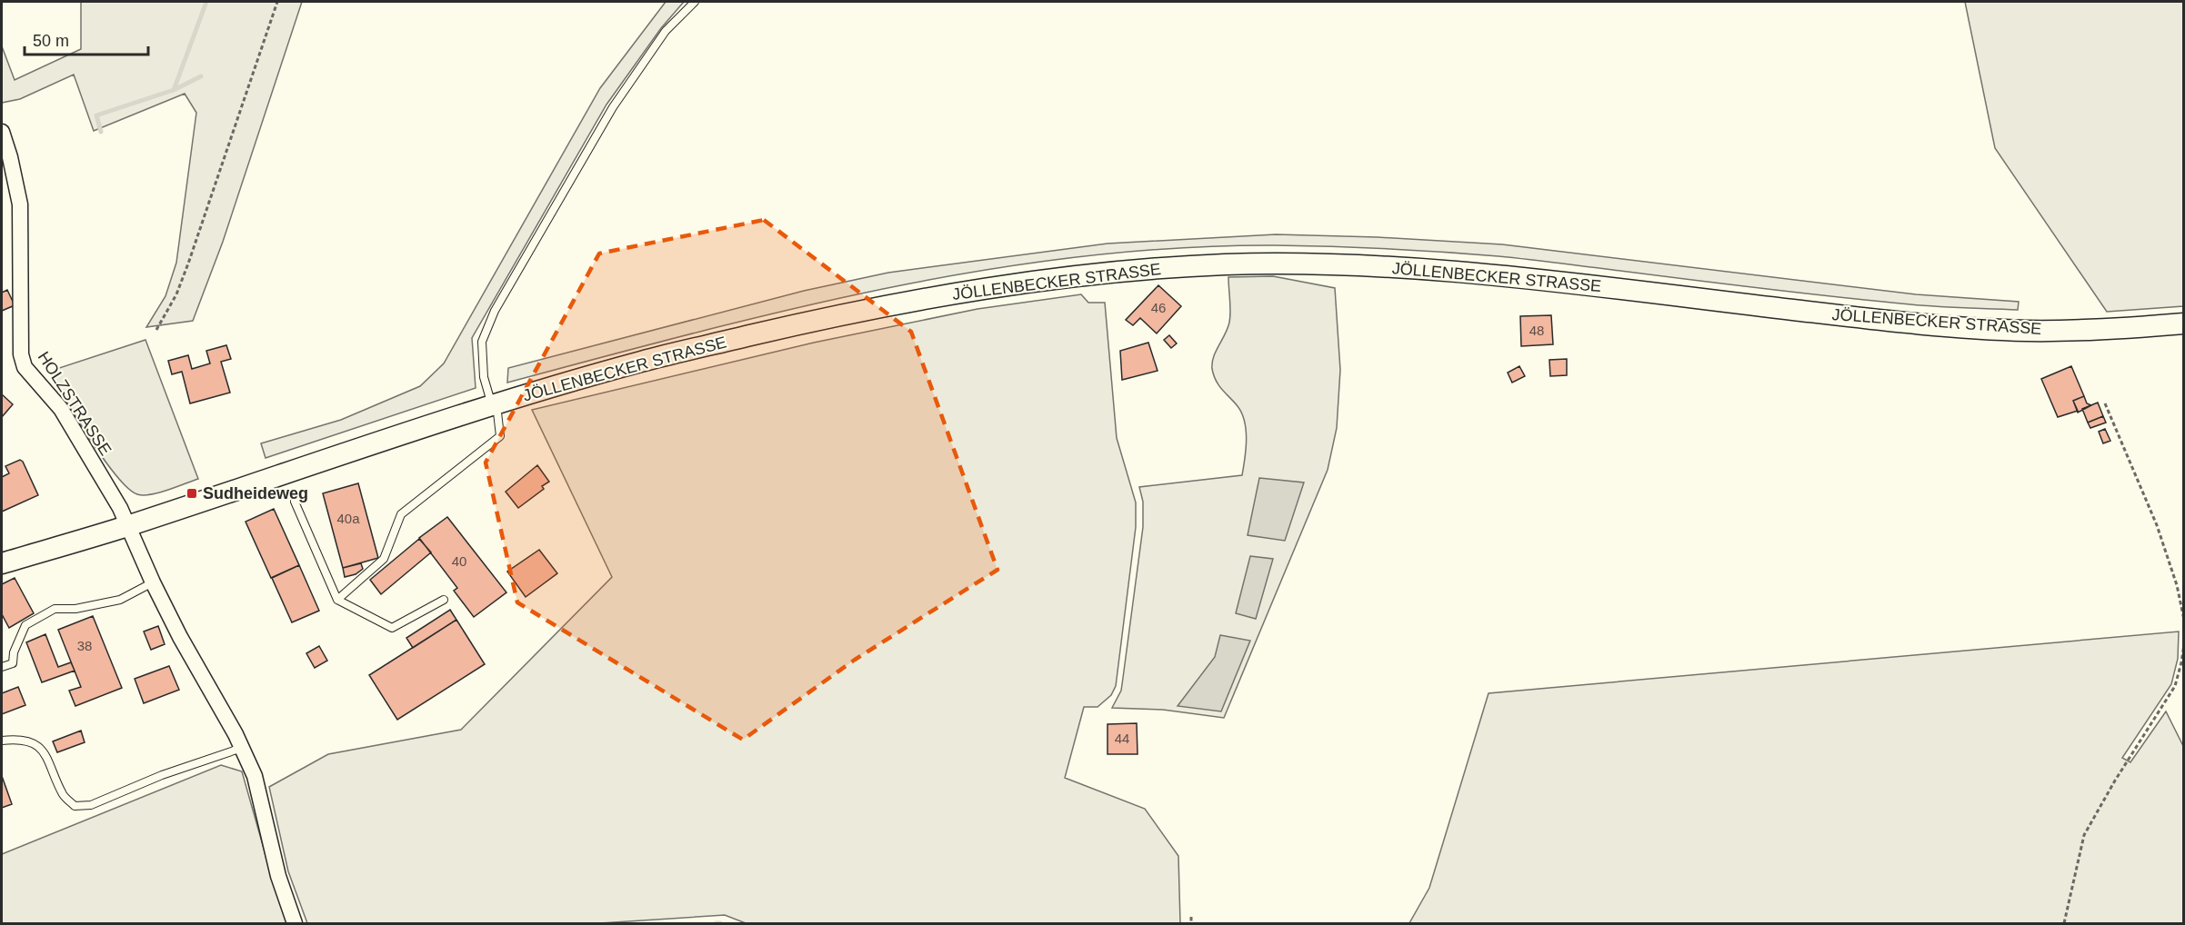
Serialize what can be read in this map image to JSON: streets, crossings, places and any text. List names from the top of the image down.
{
  "streets": {
    "street": ["JÖLLENBECKER STRASSE", "HOLZSTRASSE"]
  },
  "crossings": [
    ["JÖLLENBECKER STRASSE", "HOLZSTRASSE"]
  ],
  "places": {
    "transit": ["Sudheideweg"]
  },
  "house_numbers": [
    "46",
    "48",
    "40a",
    "40",
    "38",
    "44"
  ],
  "scale_bar": "50 m"
}
